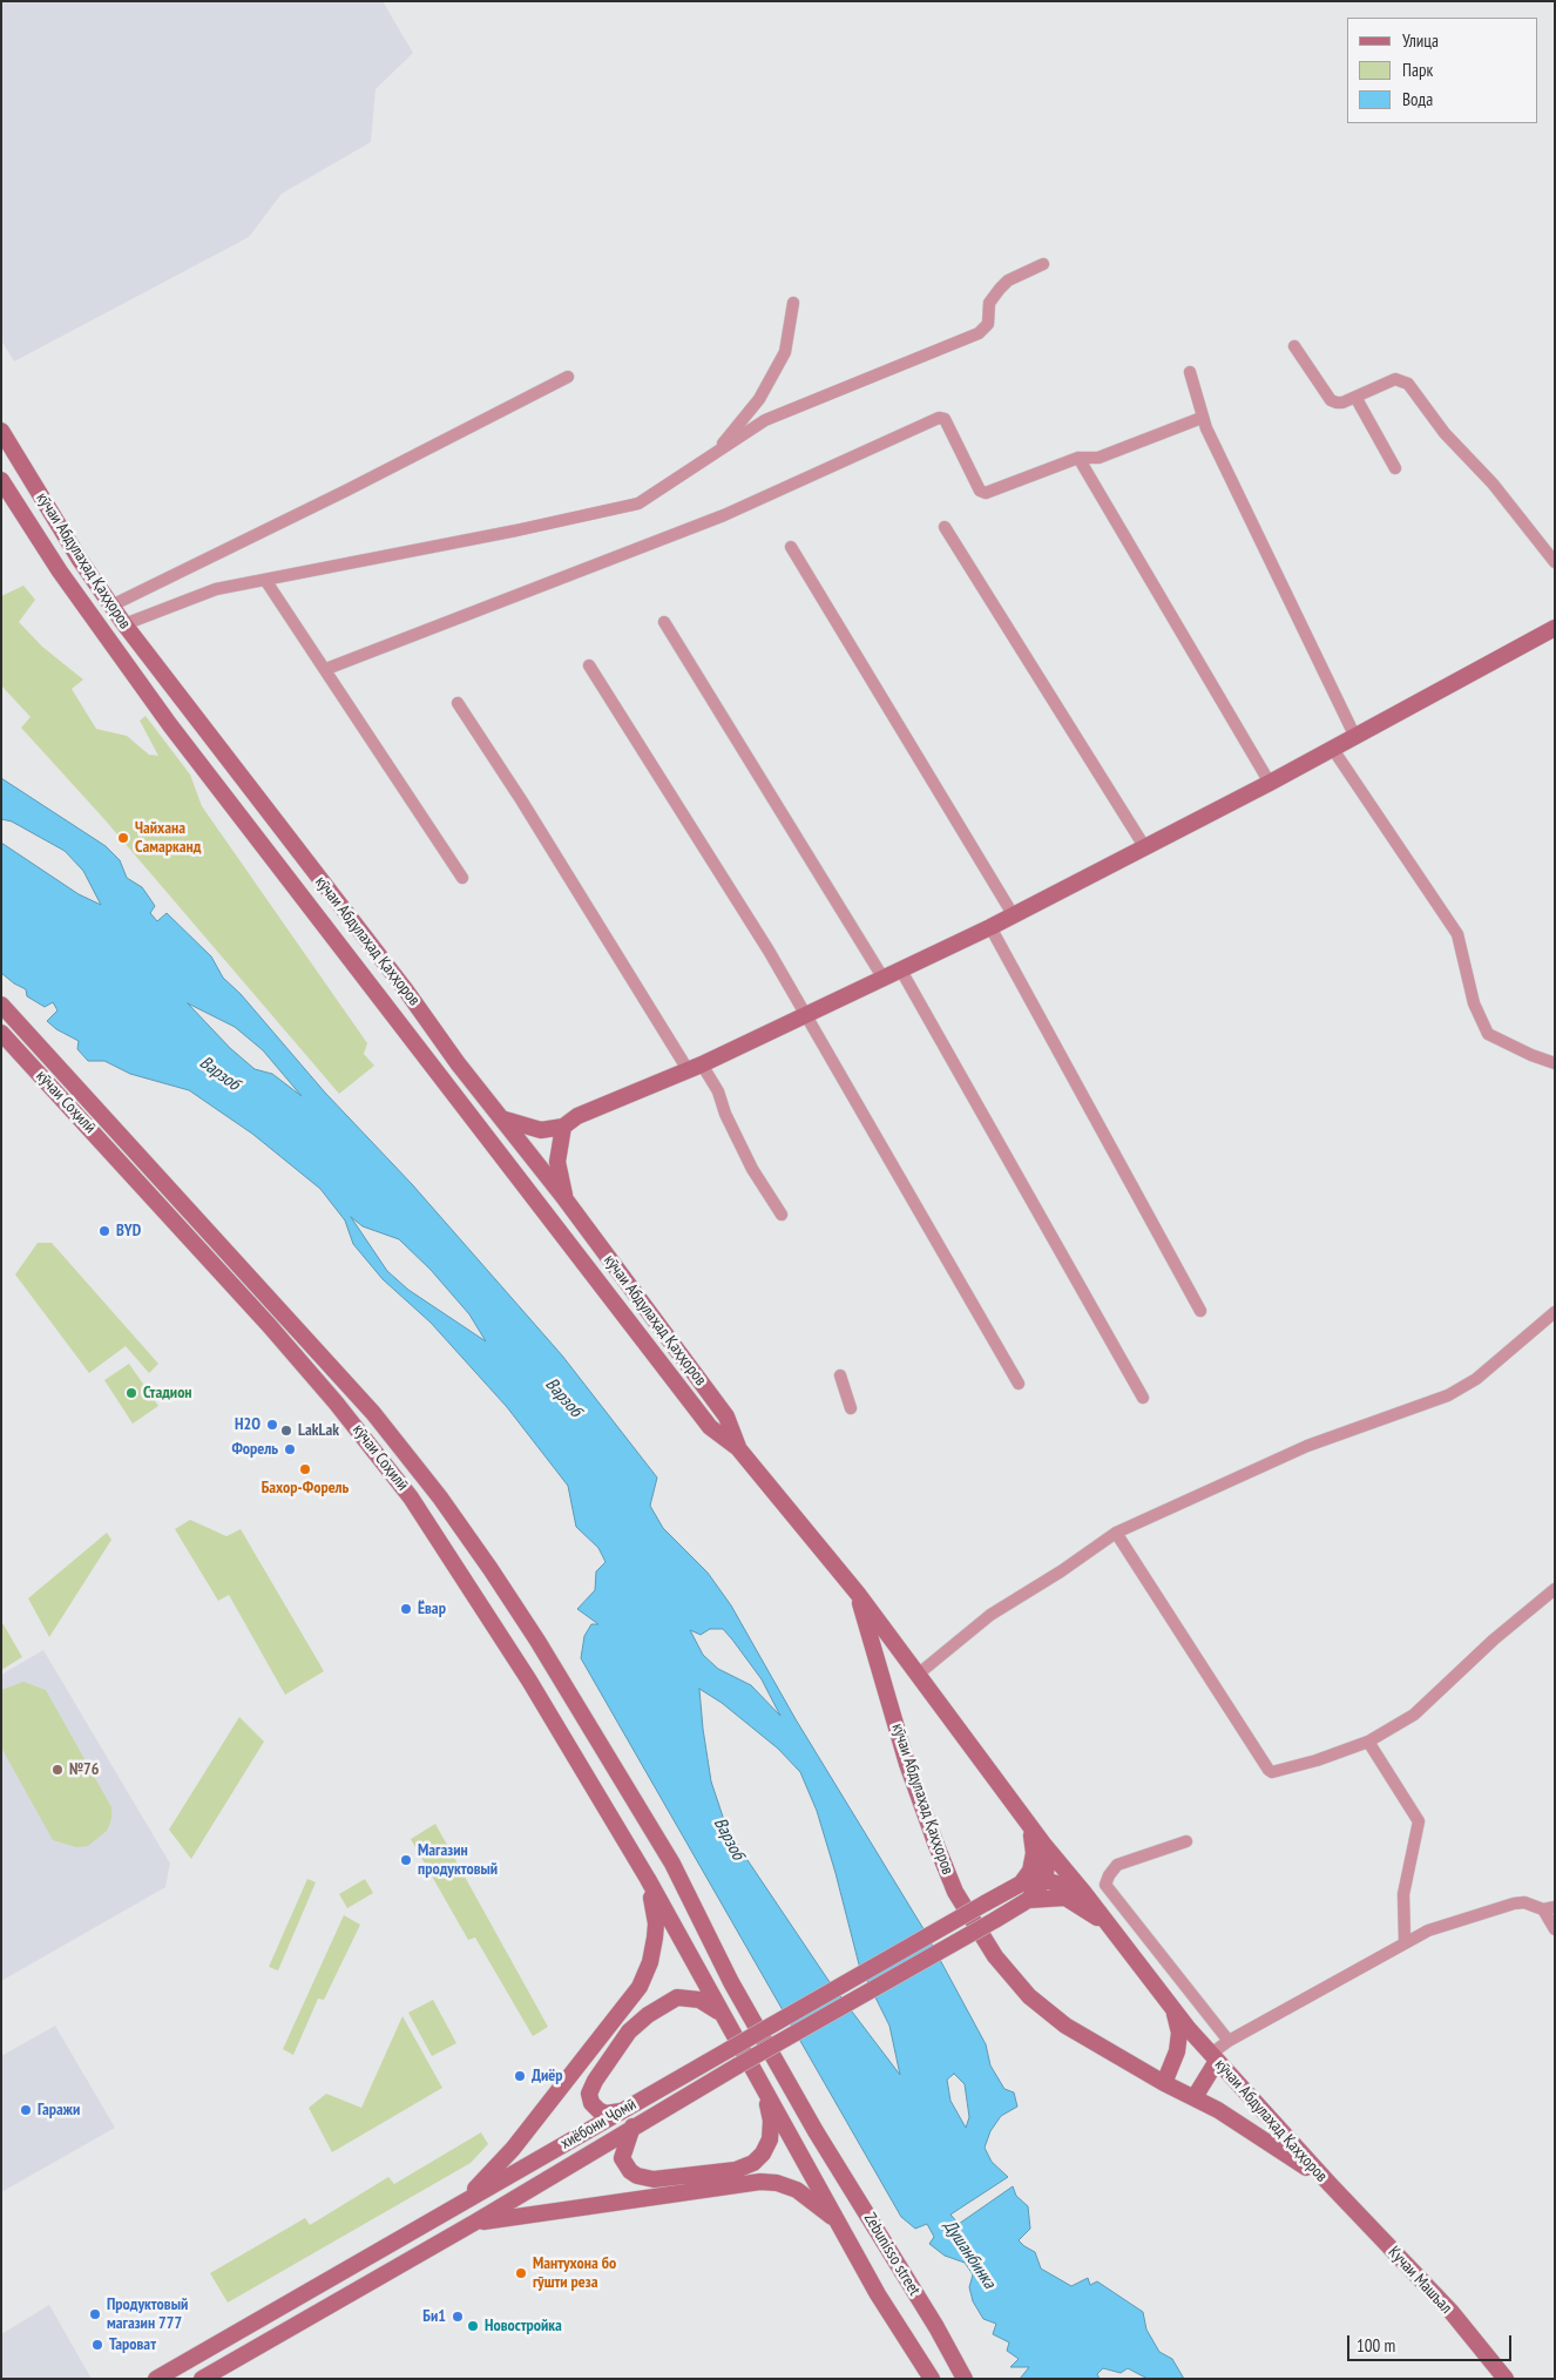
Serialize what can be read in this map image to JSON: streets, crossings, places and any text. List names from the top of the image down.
{
  "streets": {
    "main road": [
      "кӯчаи Абдулаҳад Қаҳҳоров",
      "кӯчаи Соҳилӣ",
      "хиёбони Ҷомӣ",
      "Zebunisso street",
      "Кучаи Машъал"
    ]
  },
  "crossings": [
    ["кӯчаи Абдулаҳад Қаҳҳоров", "хиёбони Ҷомӣ"],
    ["кӯчаи Абдулаҳад Қаҳҳоров", "Кучаи Машъал"]
  ],
  "water": ["Варзоб", "Душанбинка"],
  "places": [
    "Чайхана Самарканд",
    "BYD",
    "Стадион",
    "H2O",
    "LakLak",
    "Форель",
    "Бахор-Форель",
    "Ёвар",
    "№76",
    "Магазин продуктовый",
    "Диёр",
    "Гаражи",
    "Мантухона бо гӯшти реза",
    "Продуктовый магазин 777",
    "Би1",
    "Новостройка",
    "Тароват"
  ],
  "legend": ["Улица", "Парк", "Вода"],
  "scale_bar": "100 m"
}
